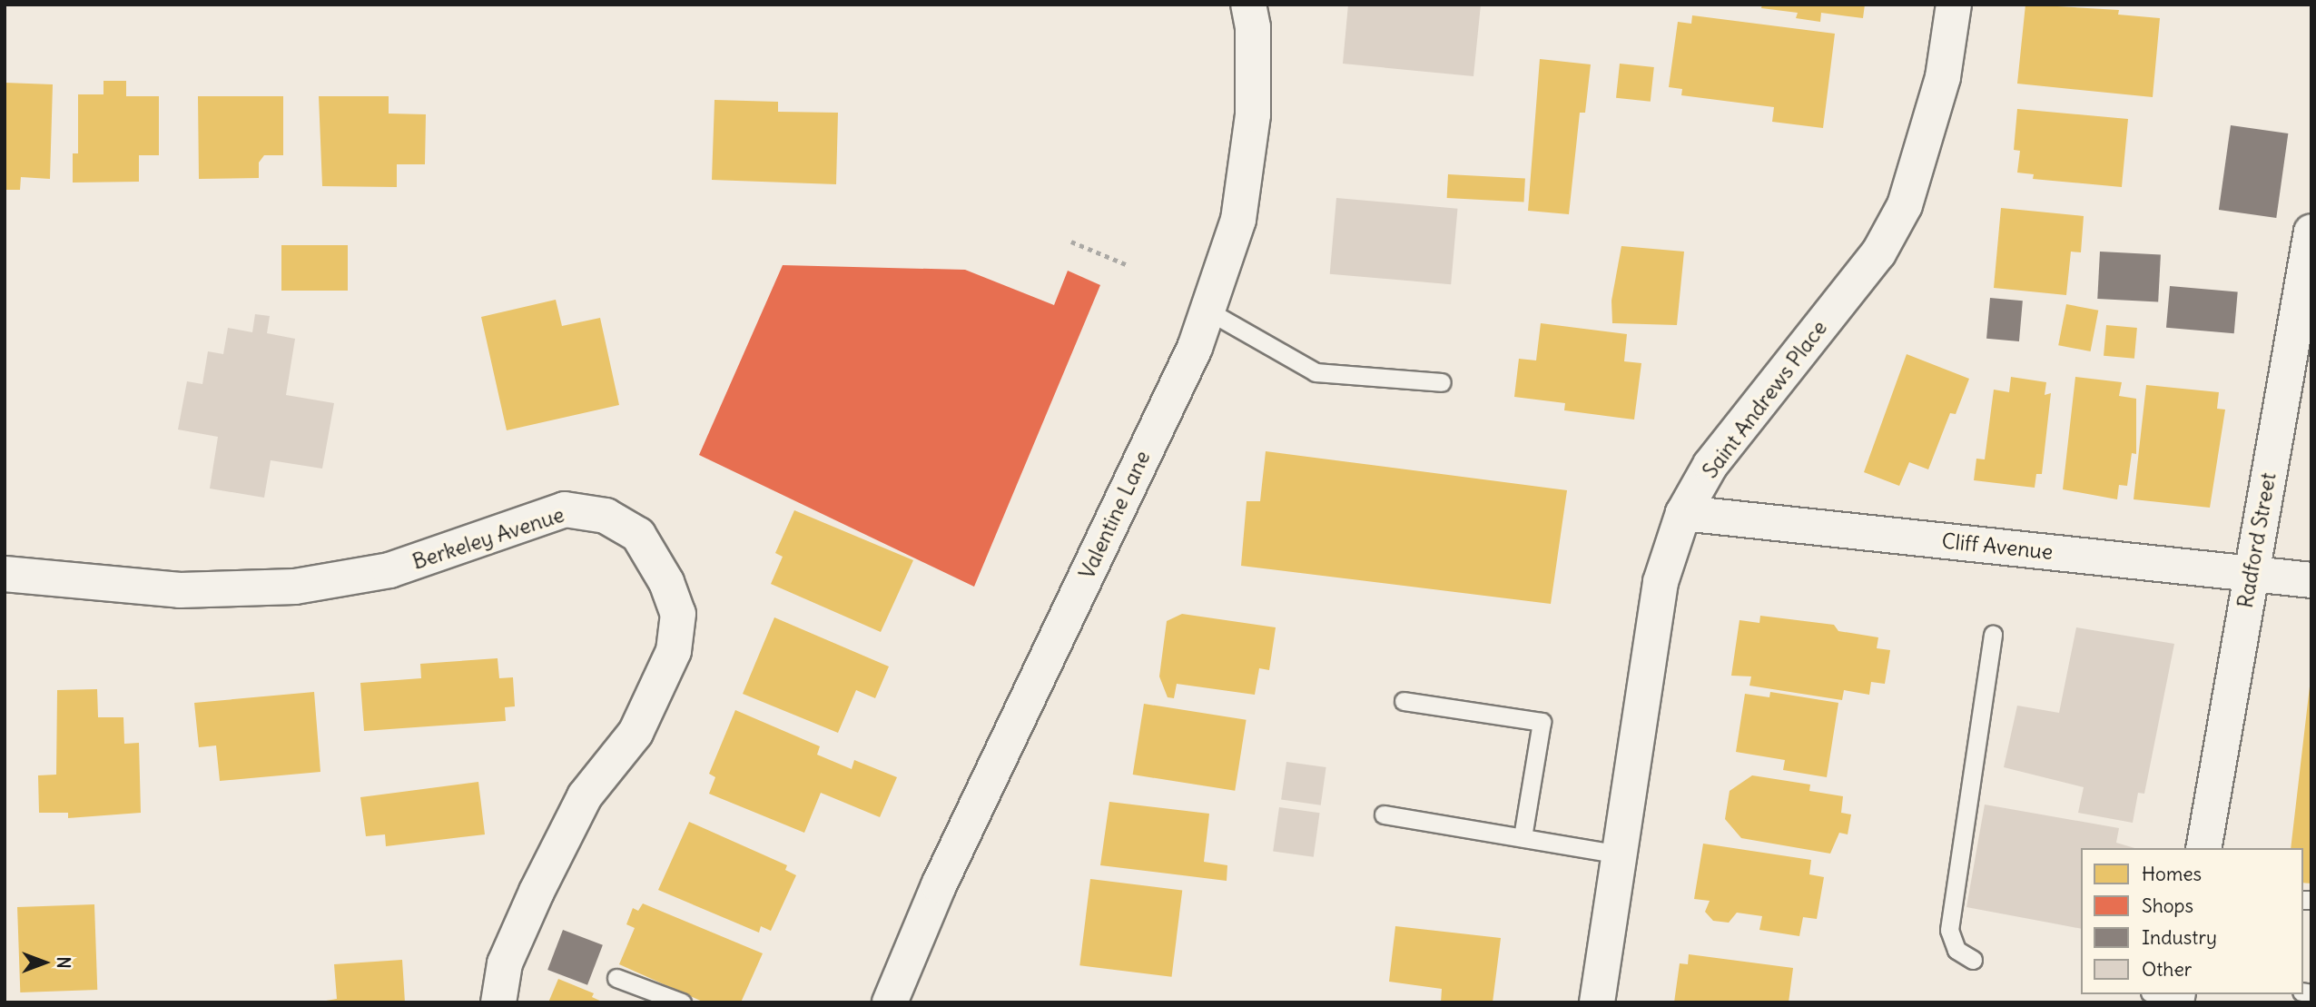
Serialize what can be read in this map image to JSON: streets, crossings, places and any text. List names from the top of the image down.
{
  "streets": {
    "street": [
      "Saint Andrews Place",
      "Valentine Lane",
      "Berkeley Avenue",
      "Radford Street",
      "Cliff Avenue"
    ]
  },
  "crossings": [
    ["Saint Andrews Place", "Cliff Avenue"],
    ["Radford Street", "Cliff Avenue"]
  ],
  "legend": [
    "Homes",
    "Shops",
    "Industry",
    "Other"
  ],
  "north": "right"
}
